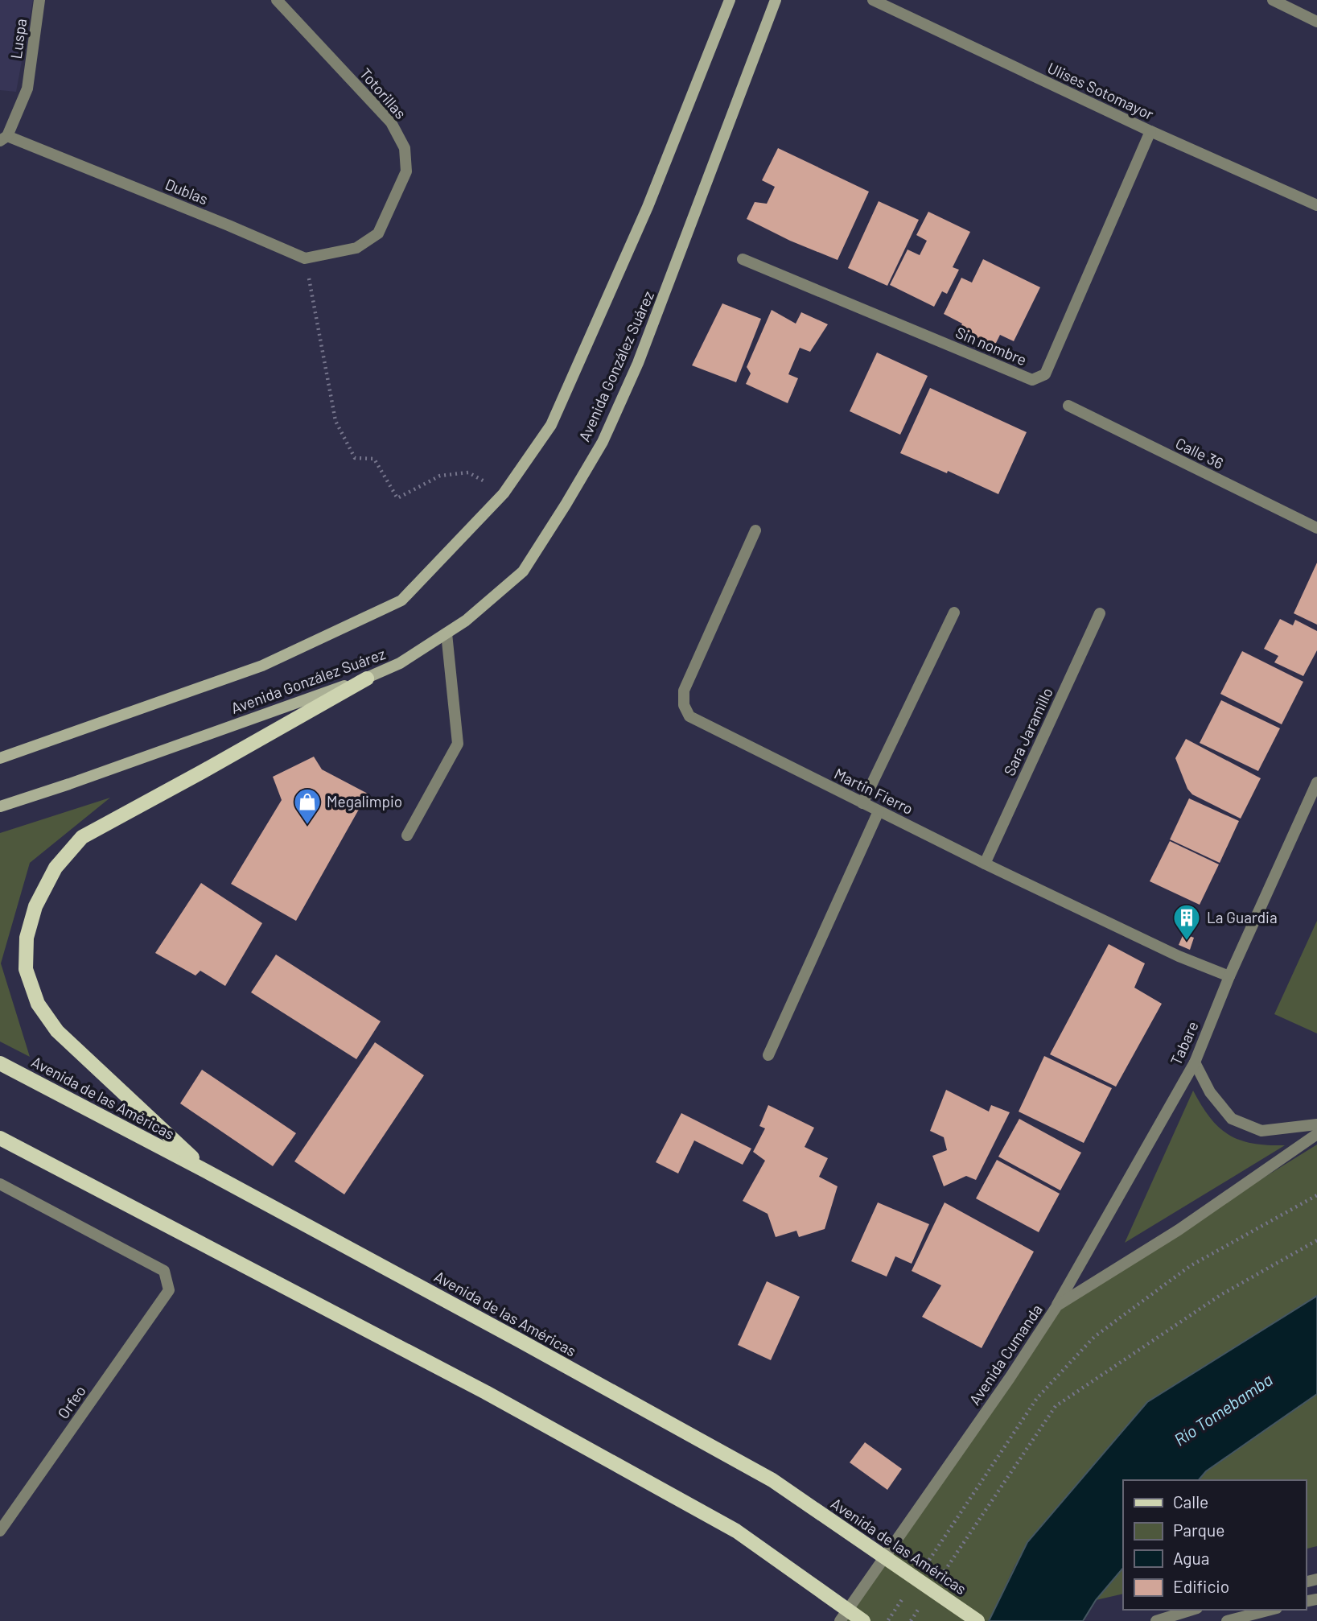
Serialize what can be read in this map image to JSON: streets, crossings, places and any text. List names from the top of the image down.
{
  "streets": {
    "main road": ["Avenida González Suárez", "Avenida de las Américas"],
    "street": [
      "Luspa",
      "Ulises Sotomayor",
      "Totorillas",
      "Dublas",
      "Sin nombre",
      "Calle 36",
      "Sara Jaramillo",
      "Martin Fierro",
      "Tabare",
      "Avenida Cumanda",
      "Orfeo"
    ]
  },
  "crossings": [
    ["Luspa", "Dublas"],
    ["Ulises Sotomayor", "Sin nombre"],
    ["Totorillas", "Dublas"],
    ["Sara Jaramillo", "Martin Fierro"],
    ["Martin Fierro", "Tabare"],
    ["Tabare", "Avenida Cumanda"]
  ],
  "water": ["Río Tomebamba"],
  "places": {
    "shop": ["Megalimpio"],
    "building": ["La Guardia"]
  },
  "legend": [
    "Calle",
    "Parque",
    "Agua",
    "Edificio"
  ]
}
